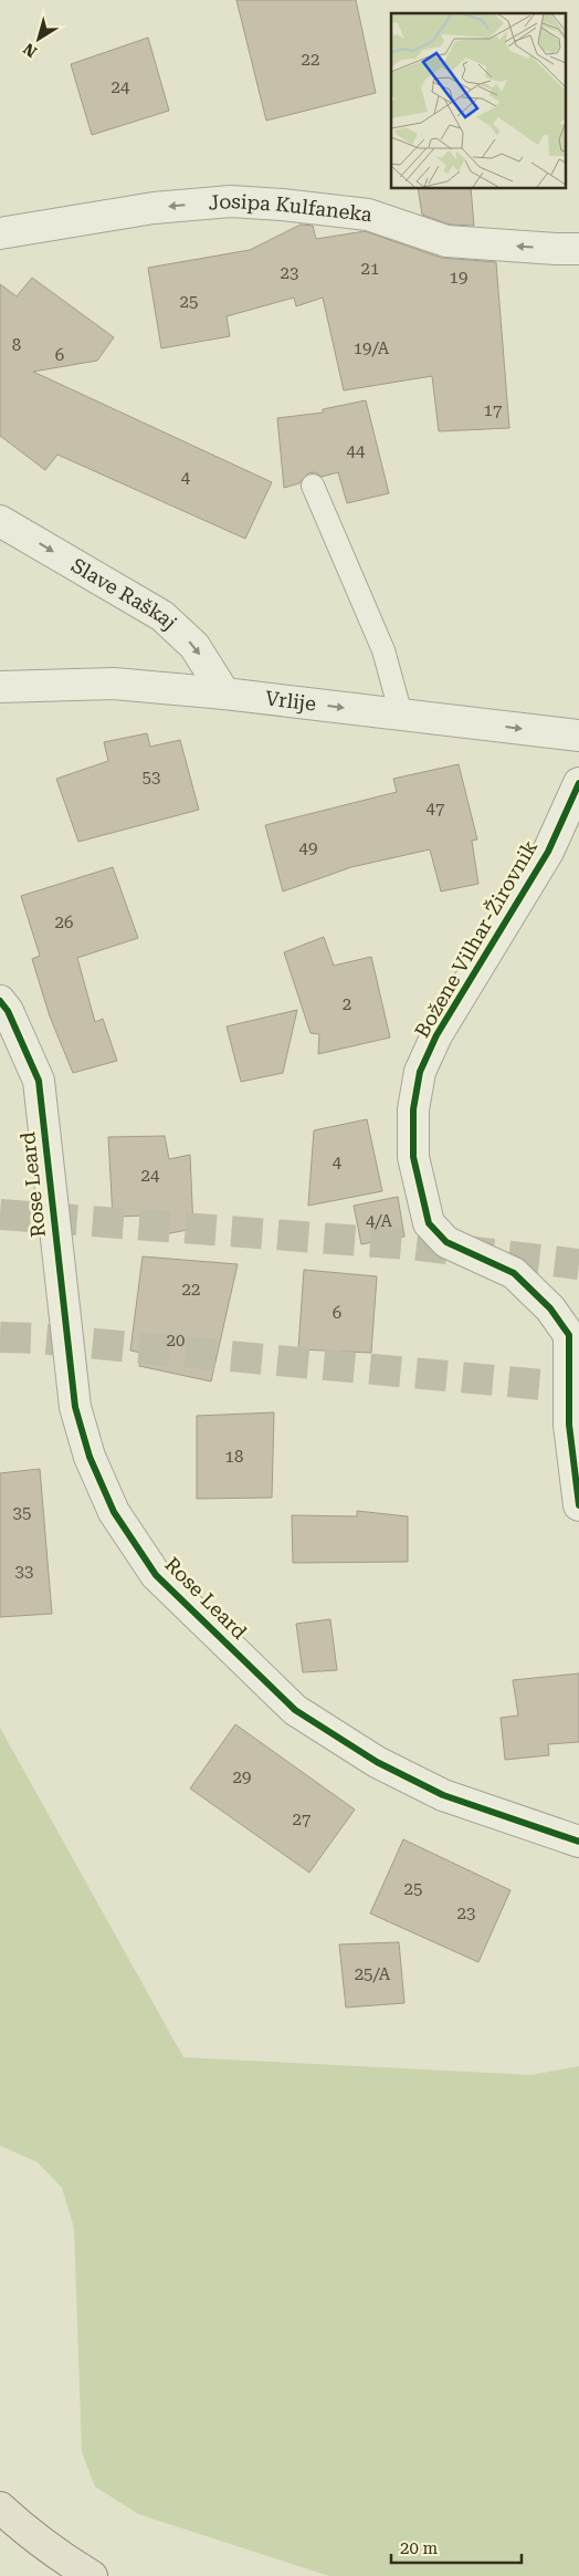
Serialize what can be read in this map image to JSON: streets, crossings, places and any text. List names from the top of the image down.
{
  "streets": {
    "street": [
      "Josipa Kulfaneka",
      "Slave Raškaj",
      "Vrlije",
      "Božene Vilhar-Žirovnik",
      "Rose Leard"
    ]
  },
  "crossings": [
    ["Slave Raškaj", "Vrlije"]
  ],
  "one_way": ["Josipa Kulfaneka", "Slave Raškaj", "Vrlije"],
  "house_numbers": [
    "22",
    "24",
    "21",
    "23",
    "19",
    "25",
    "8",
    "19/A",
    "6",
    "17",
    "44",
    "4",
    "53",
    "47",
    "49",
    "26",
    "2",
    "4",
    "24",
    "4/A",
    "22",
    "6",
    "20",
    "18",
    "35",
    "33",
    "29",
    "27",
    "25",
    "23",
    "25/A"
  ],
  "scale_bar": "20 m",
  "north": "bottom left"
}
